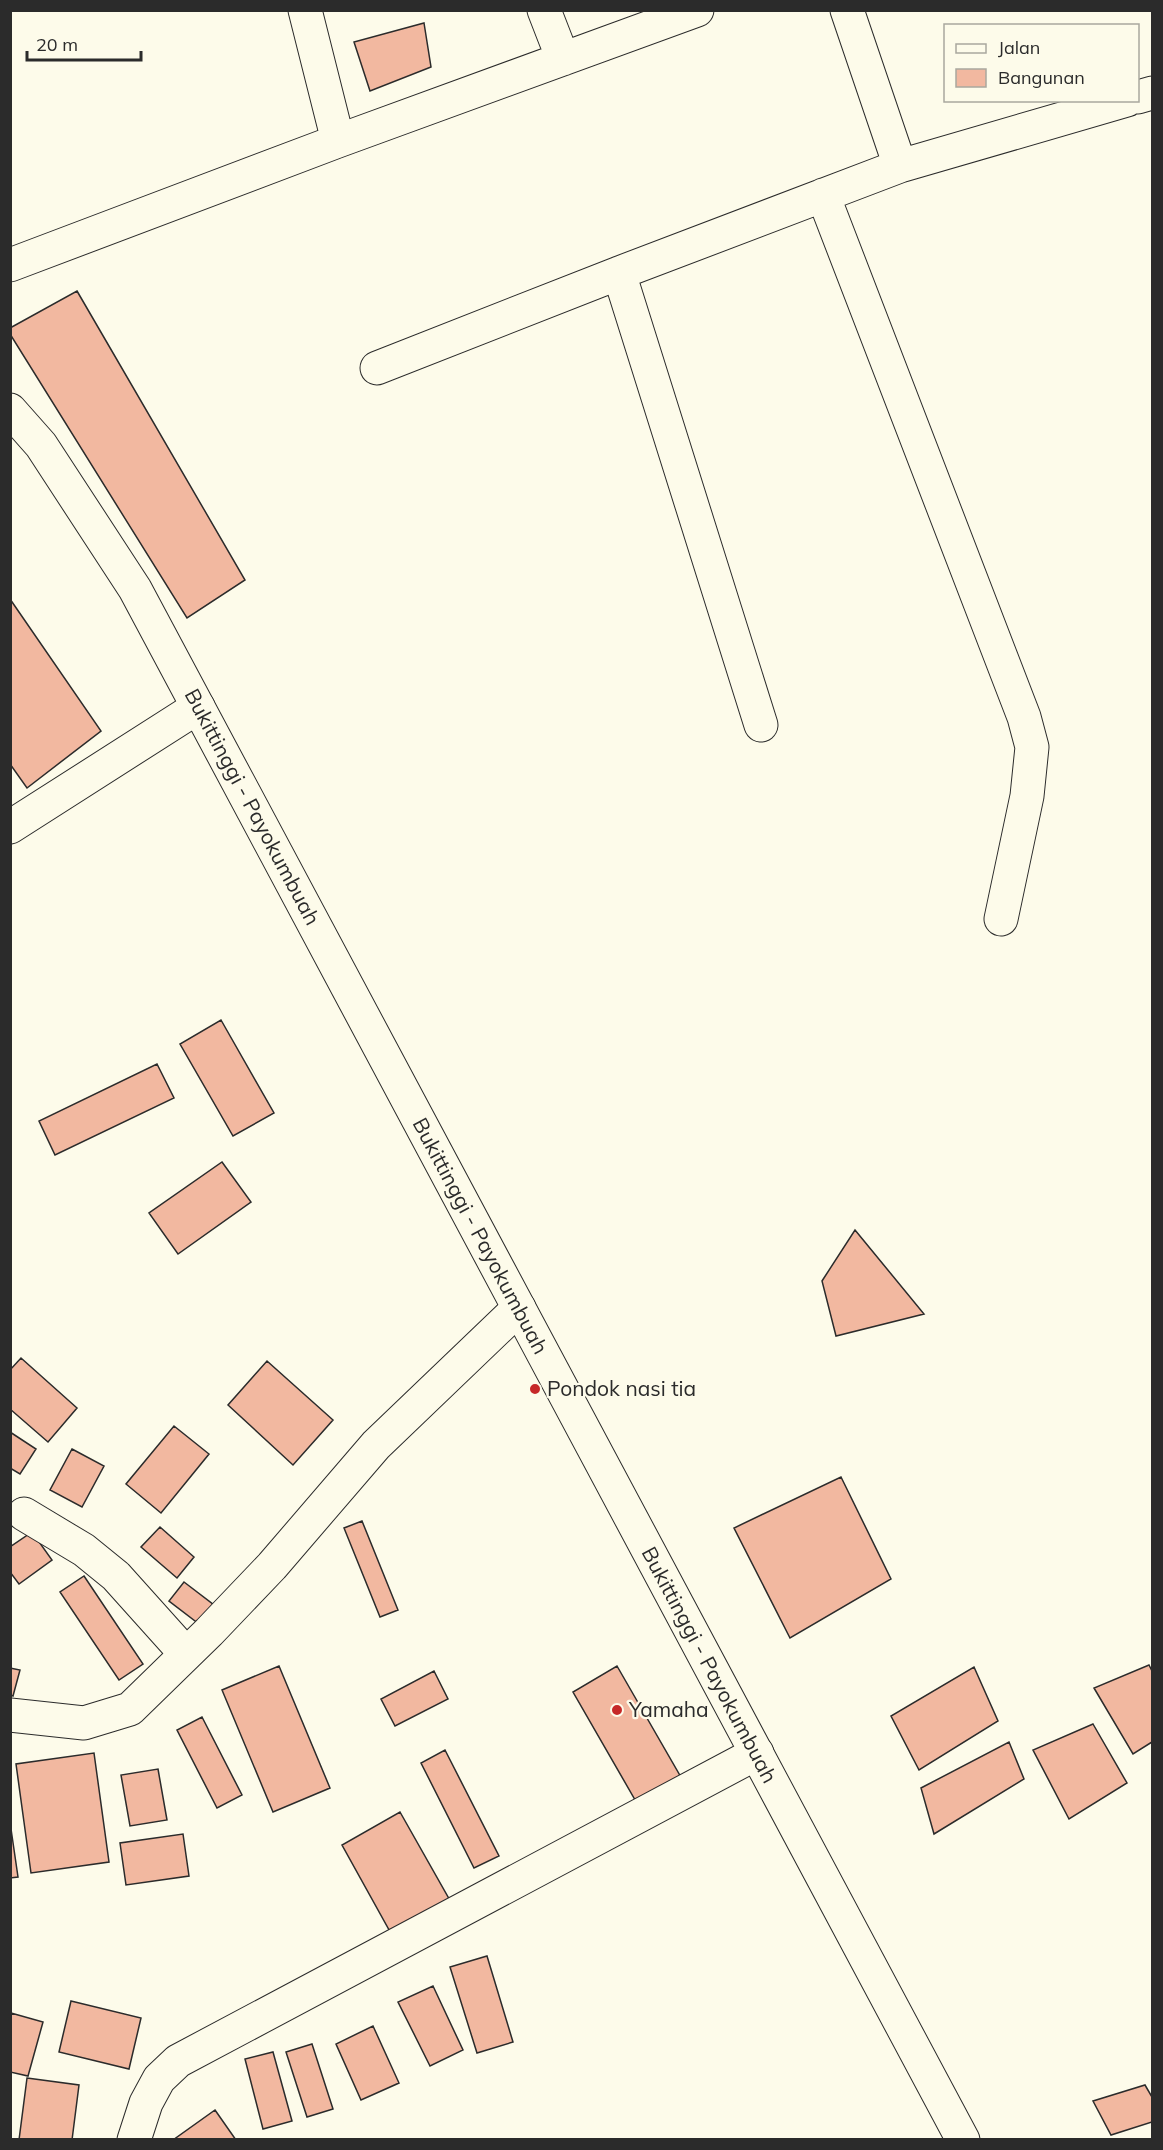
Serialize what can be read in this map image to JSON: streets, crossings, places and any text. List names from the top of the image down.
{
  "streets": {
    "street": ["Bukittinggi - Payokumbuah"]
  },
  "places": ["Pondok nasi tia", "Yamaha"],
  "legend": ["Jalan", "Bangunan"],
  "scale_bar": "20 m"
}
